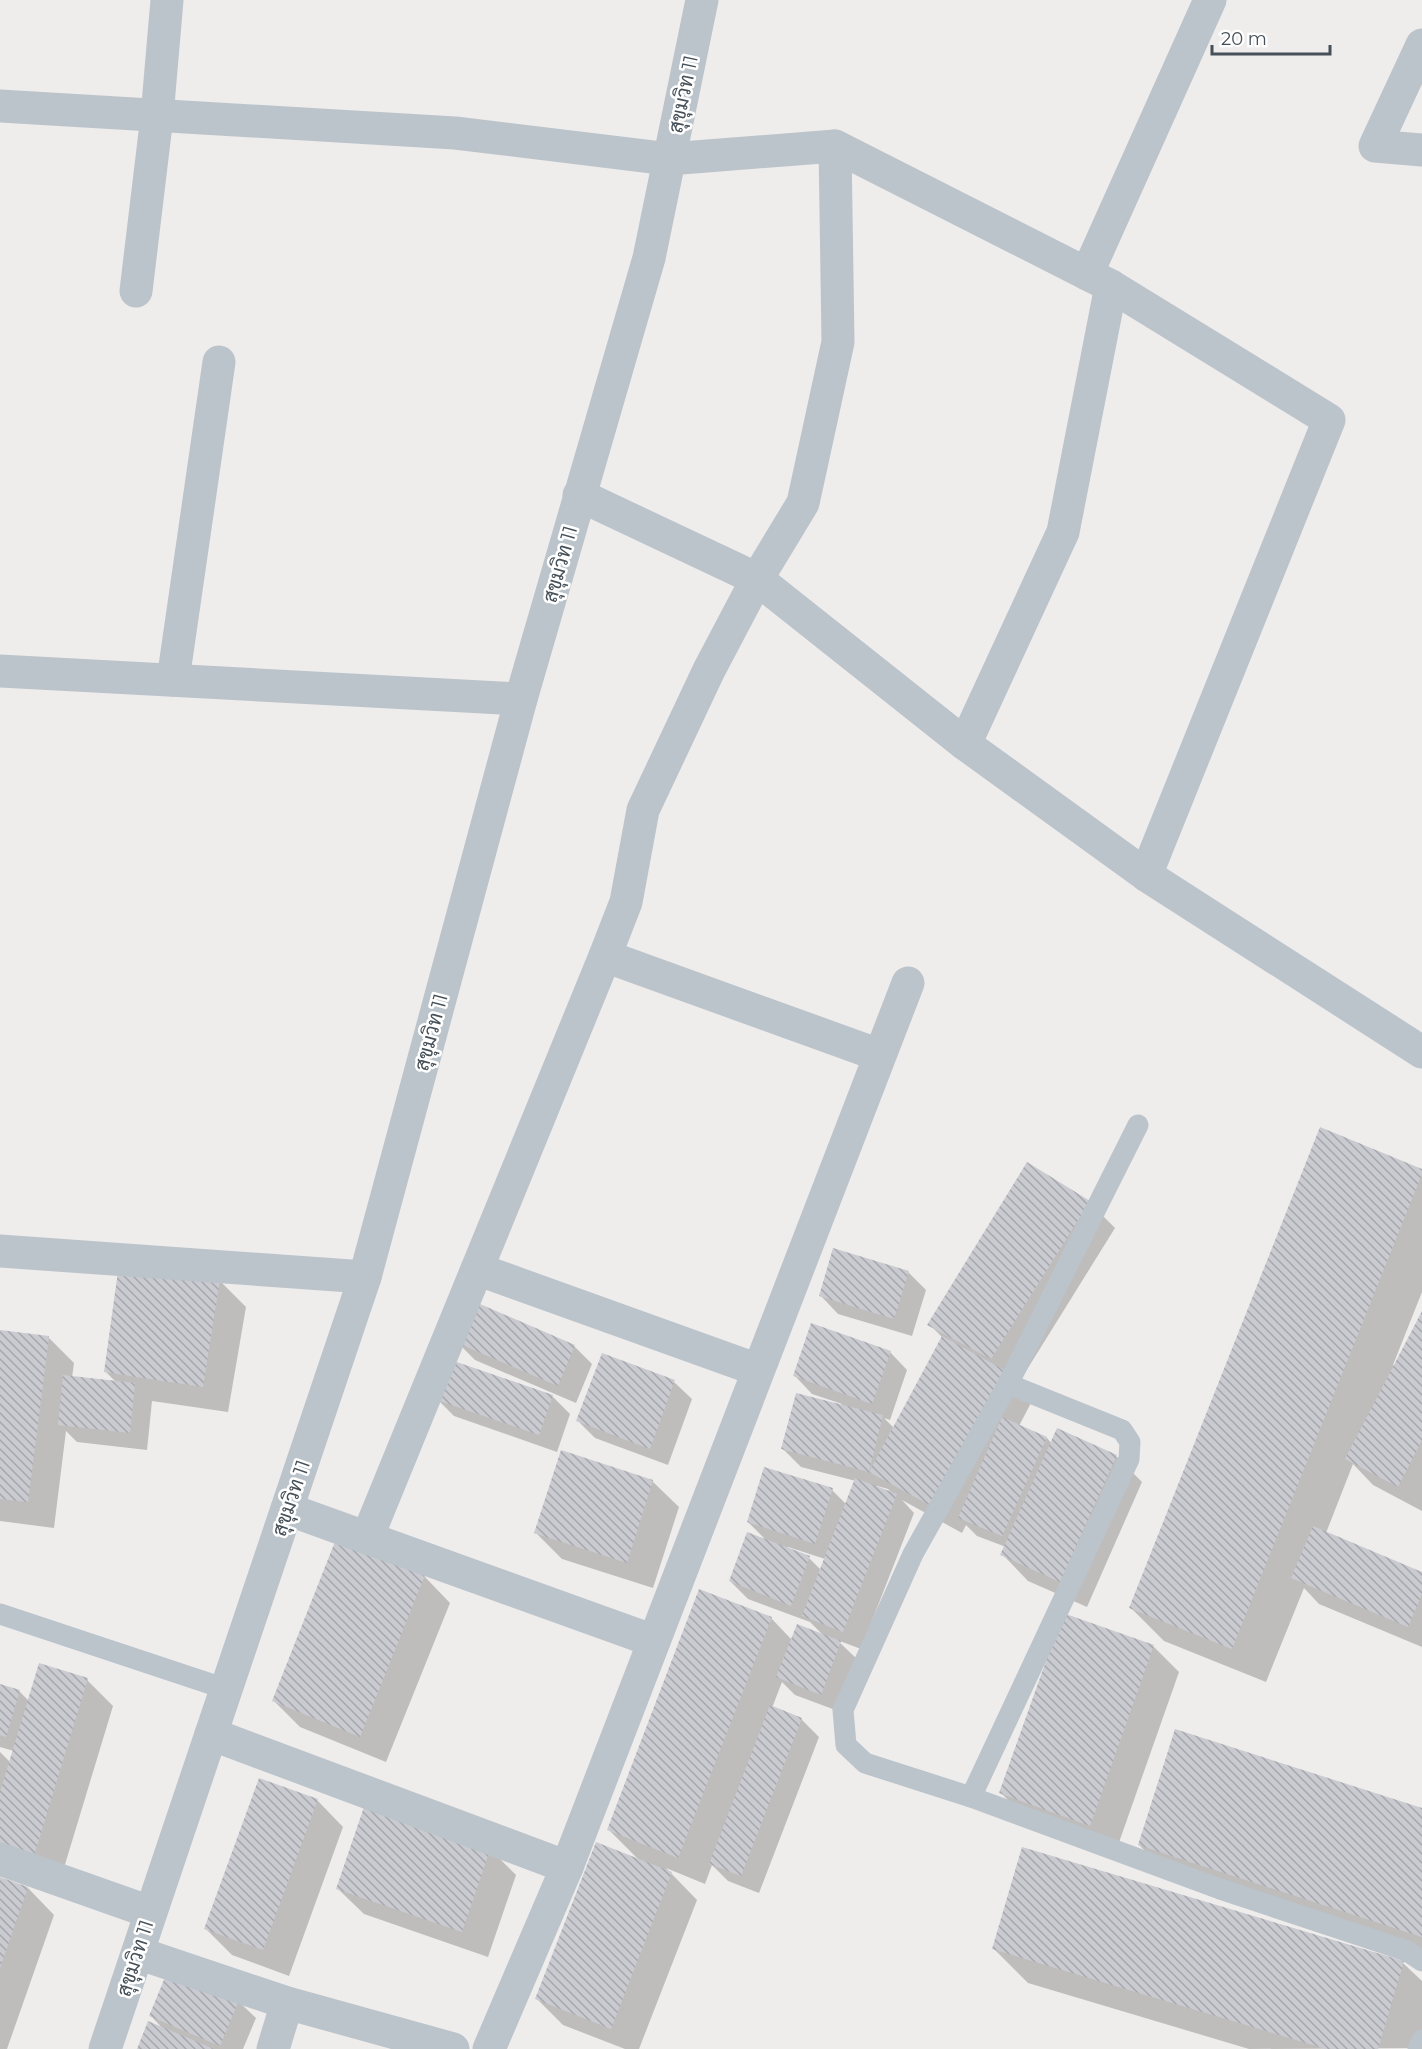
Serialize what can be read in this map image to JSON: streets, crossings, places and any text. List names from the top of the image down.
{
  "streets": {
    "street": ["สุขุมวิท 11"]
  },
  "scale_bar": "20 m"
}
